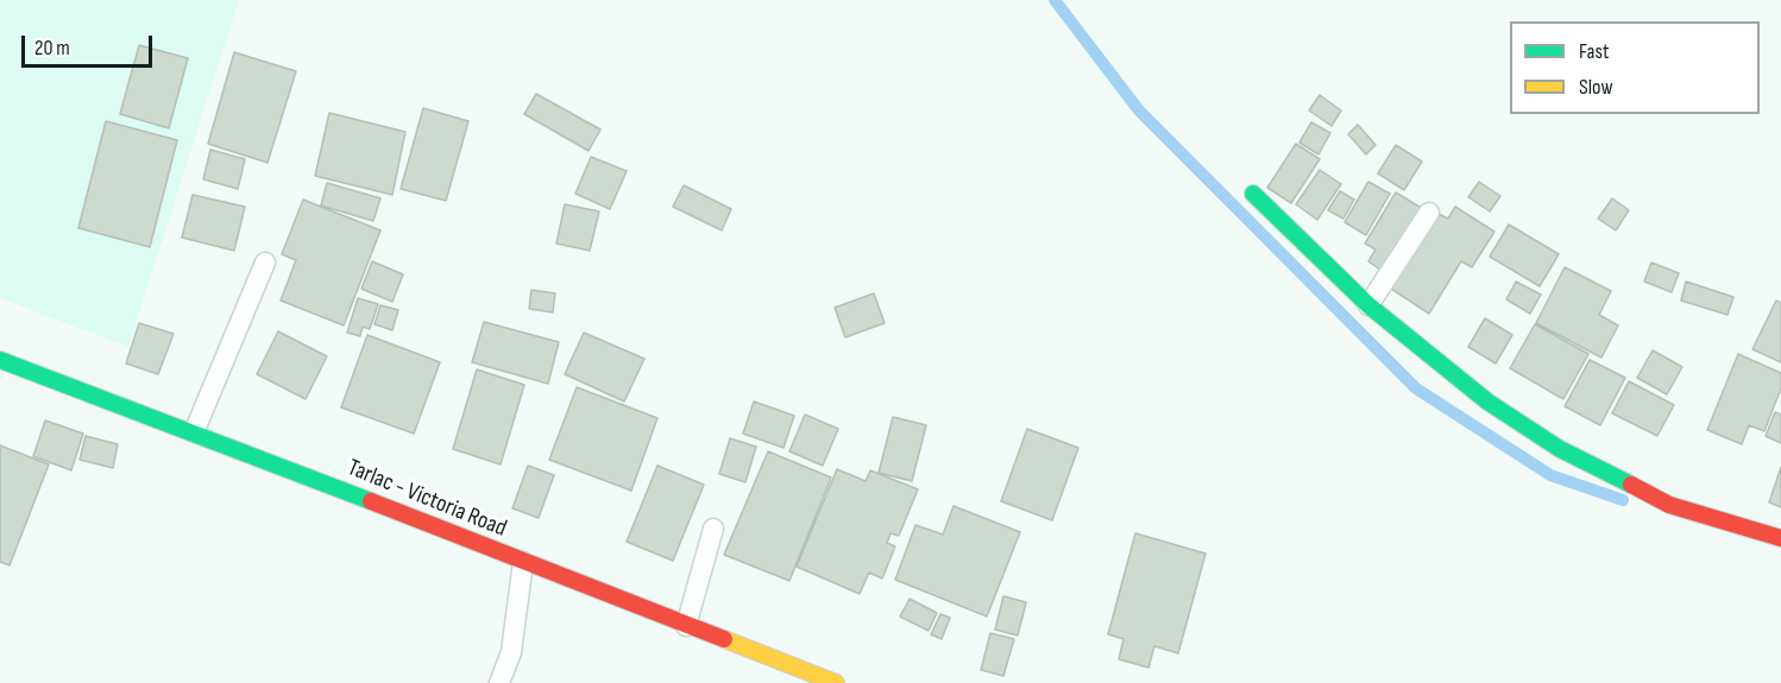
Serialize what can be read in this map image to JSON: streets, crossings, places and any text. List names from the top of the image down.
{
  "streets": {
    "main road": ["Tarlac - Victoria Road"]
  },
  "legend": ["Fast", "Slow"],
  "scale_bar": "20 m"
}
